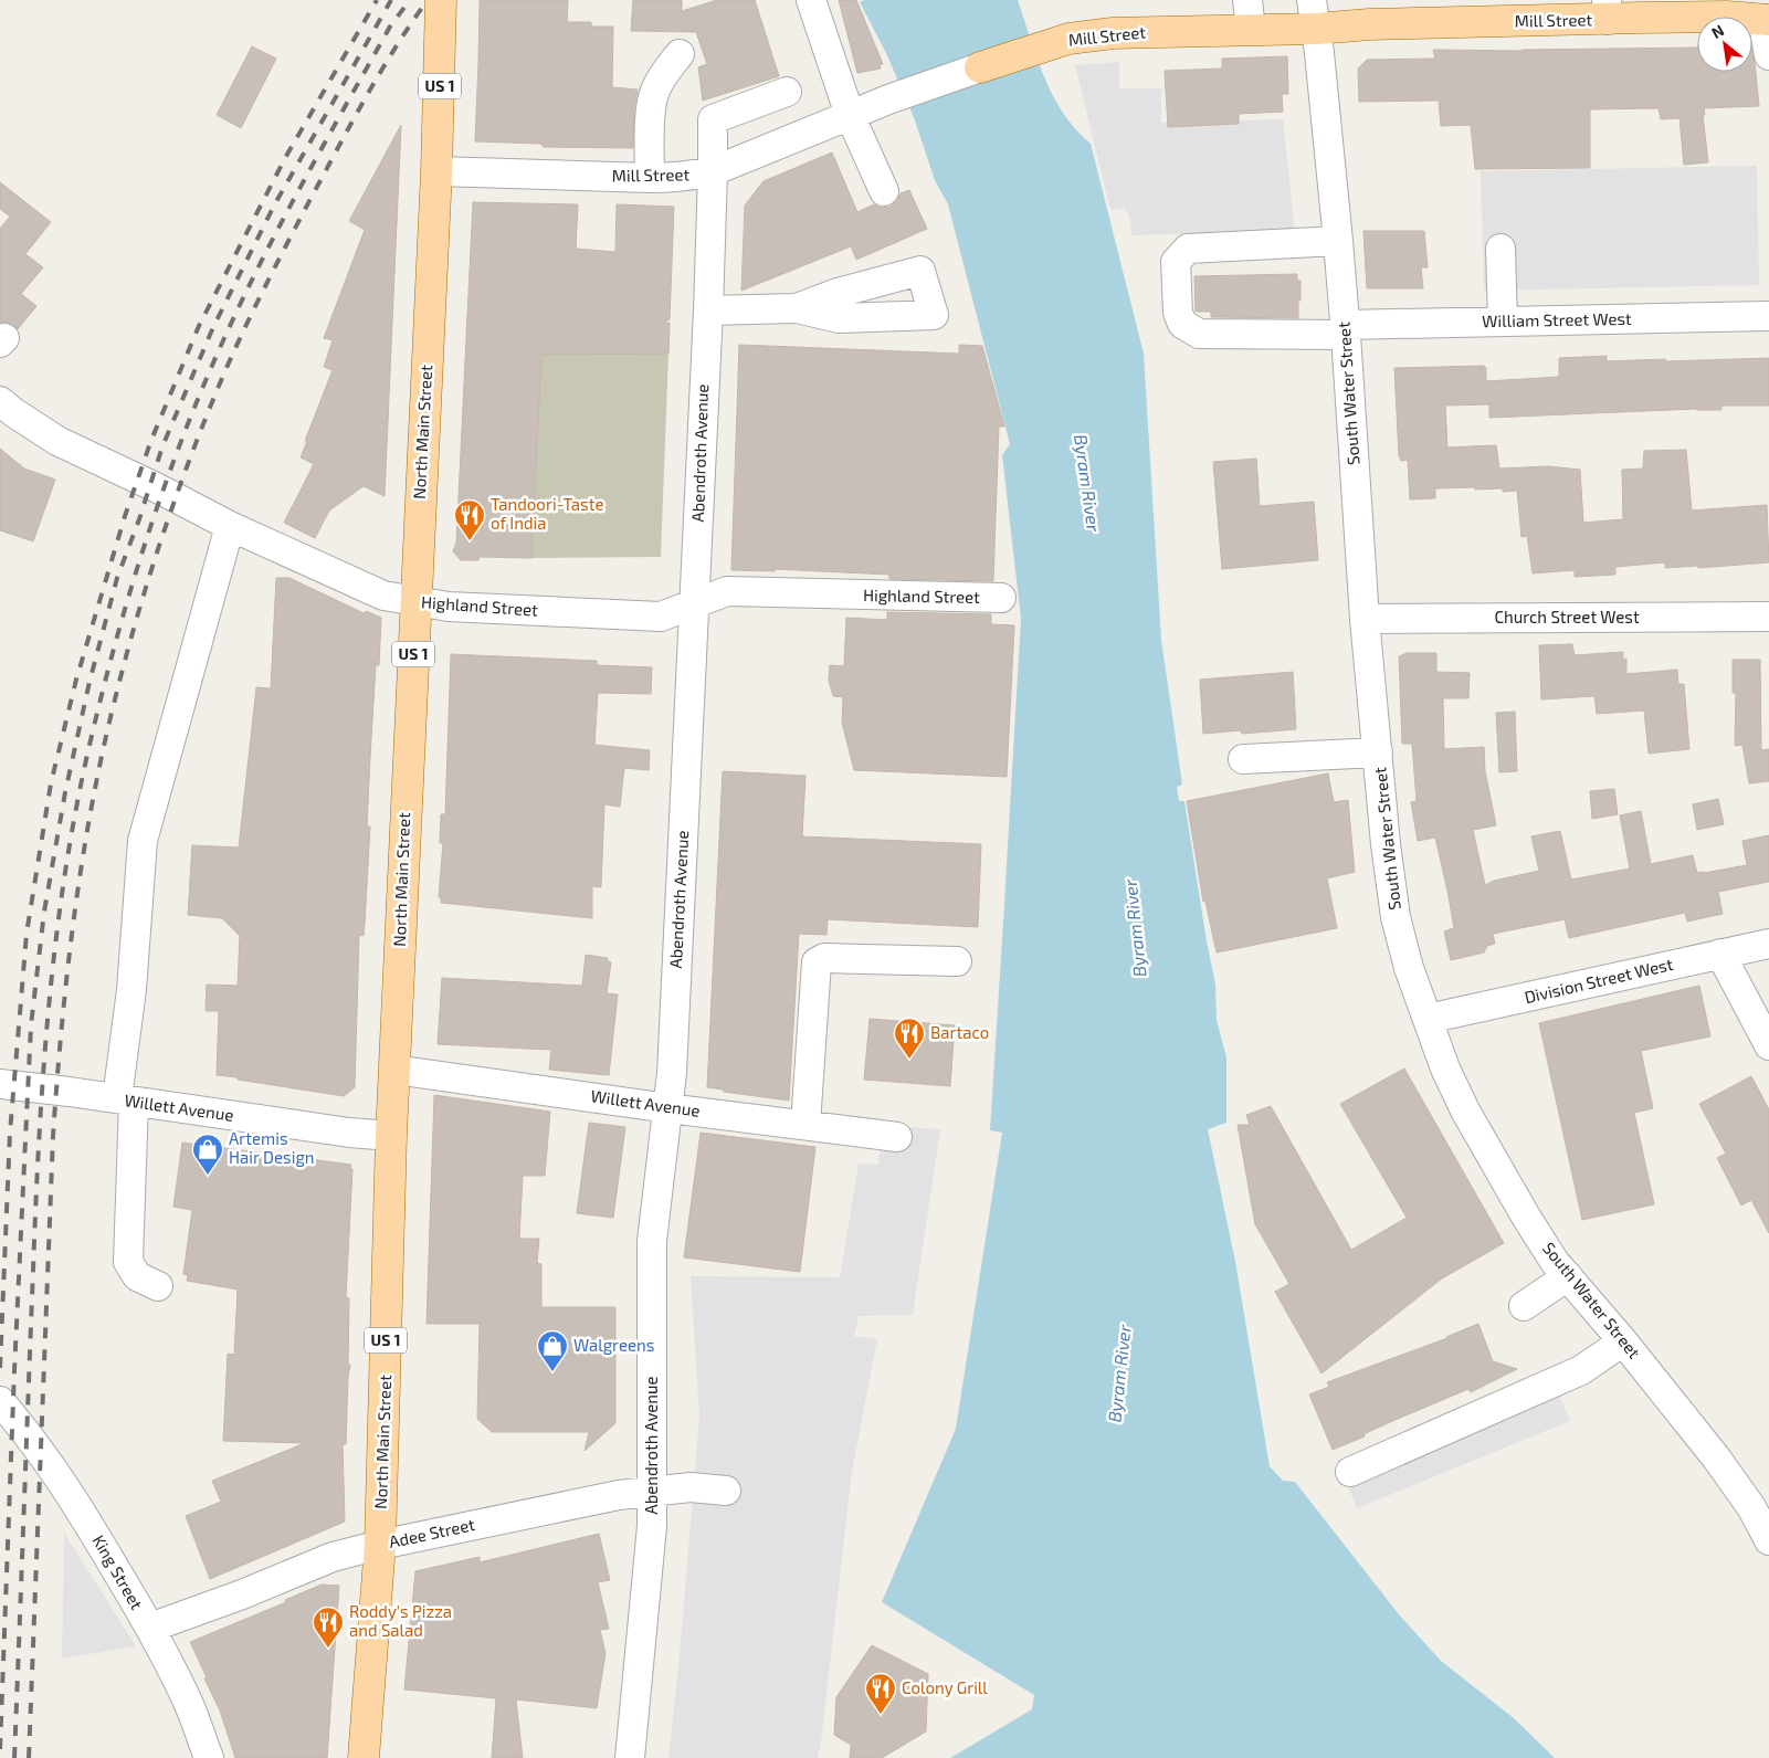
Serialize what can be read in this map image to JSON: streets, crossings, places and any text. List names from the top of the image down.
{
  "streets": {
    "main road": ["Mill Street", "US 1", "North Main Street"],
    "street": [
      "William Street West",
      "South Water Street",
      "Abendroth Avenue",
      "Highland Street",
      "Church Street West",
      "Division Street West",
      "Willett Avenue",
      "Adee Street",
      "King Street"
    ]
  },
  "crossings": [
    ["Mill Street", "South Water Street"],
    ["Mill Street", "North Main Street"],
    ["Mill Street", "Abendroth Avenue"],
    ["William Street West", "South Water Street"],
    ["South Water Street", "Church Street West"],
    ["South Water Street", "Division Street West"],
    ["North Main Street", "Highland Street"],
    ["North Main Street", "Willett Avenue"],
    ["North Main Street", "Adee Street"],
    ["Abendroth Avenue", "Highland Street"],
    ["Abendroth Avenue", "Willett Avenue"],
    ["Abendroth Avenue", "Adee Street"],
    ["Adee Street", "King Street"]
  ],
  "water": ["Byram River"],
  "places": {
    "restaurant": [
      "Tandoori-Taste of India",
      "Bartaco",
      "Roddy's Pizza and Salad",
      "Colony Grill"
    ],
    "shop": ["Artemis Hair Design", "Walgreens"]
  },
  "north": "top left"
}
